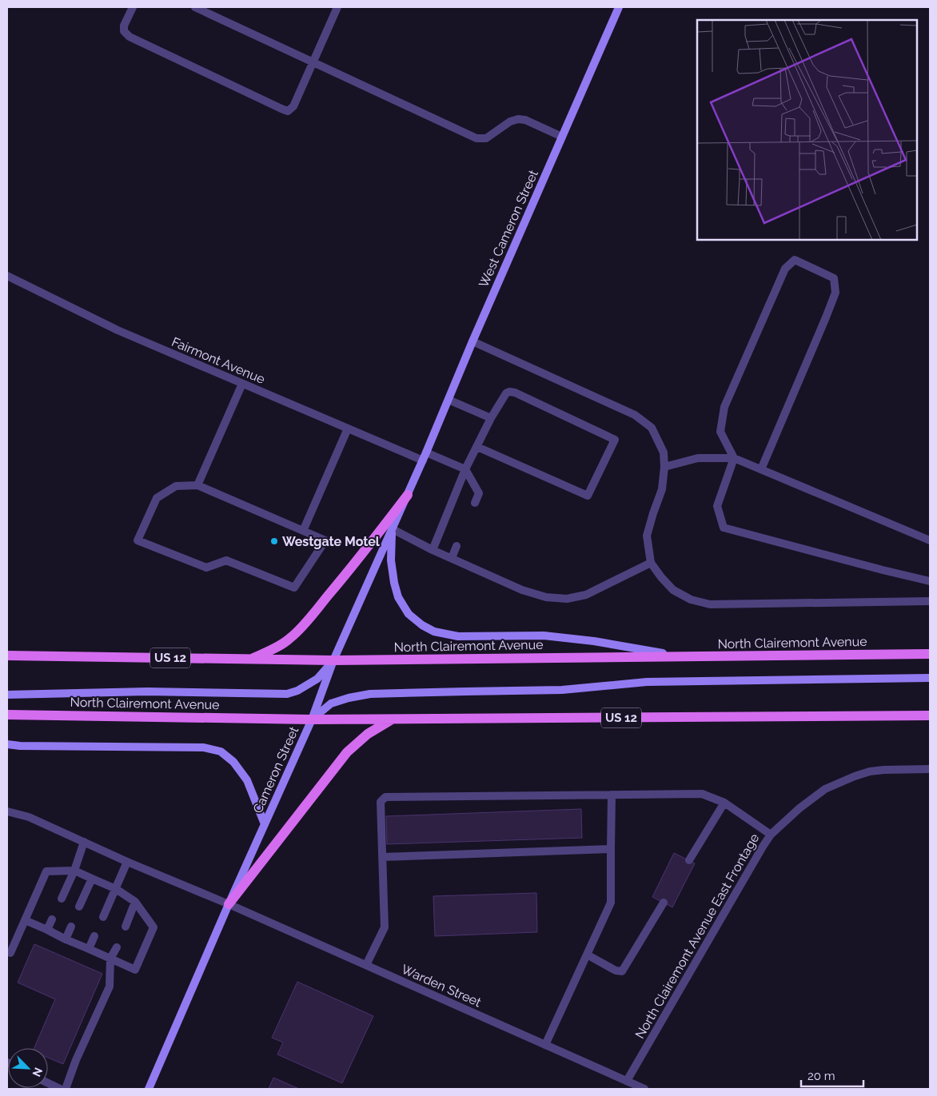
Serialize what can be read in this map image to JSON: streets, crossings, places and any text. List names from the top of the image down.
{
  "streets": {
    "main road": [
      "West Cameron Street",
      "North Clairemont Avenue",
      "US 12",
      "Cameron Street"
    ],
    "street": ["Fairmont Avenue", "North Clairemont Avenue East Frontage", "Warden Street"]
  },
  "crossings": [
    ["West Cameron Street", "Fairmont Avenue"],
    ["West Cameron Street", "Cameron Street"],
    ["Fairmont Avenue", "Cameron Street"],
    ["North Clairemont Avenue", "Cameron Street"],
    ["Cameron Street", "Warden Street"],
    ["North Clairemont Avenue East Frontage", "Warden Street"]
  ],
  "places": ["Westgate Motel"],
  "scale_bar": "20 m",
  "north": "bottom right"
}
